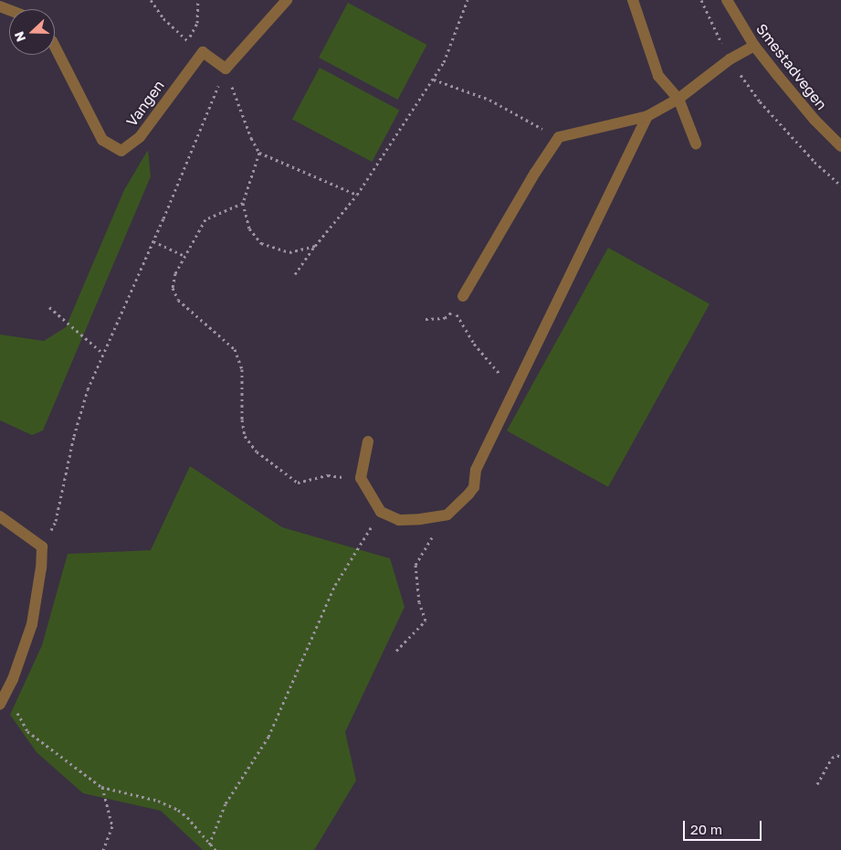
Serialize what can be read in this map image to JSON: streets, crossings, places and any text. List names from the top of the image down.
{
  "streets": {
    "street": ["Smestadvegen", "Vangen"]
  },
  "scale_bar": "20 m",
  "north": "left"
}
